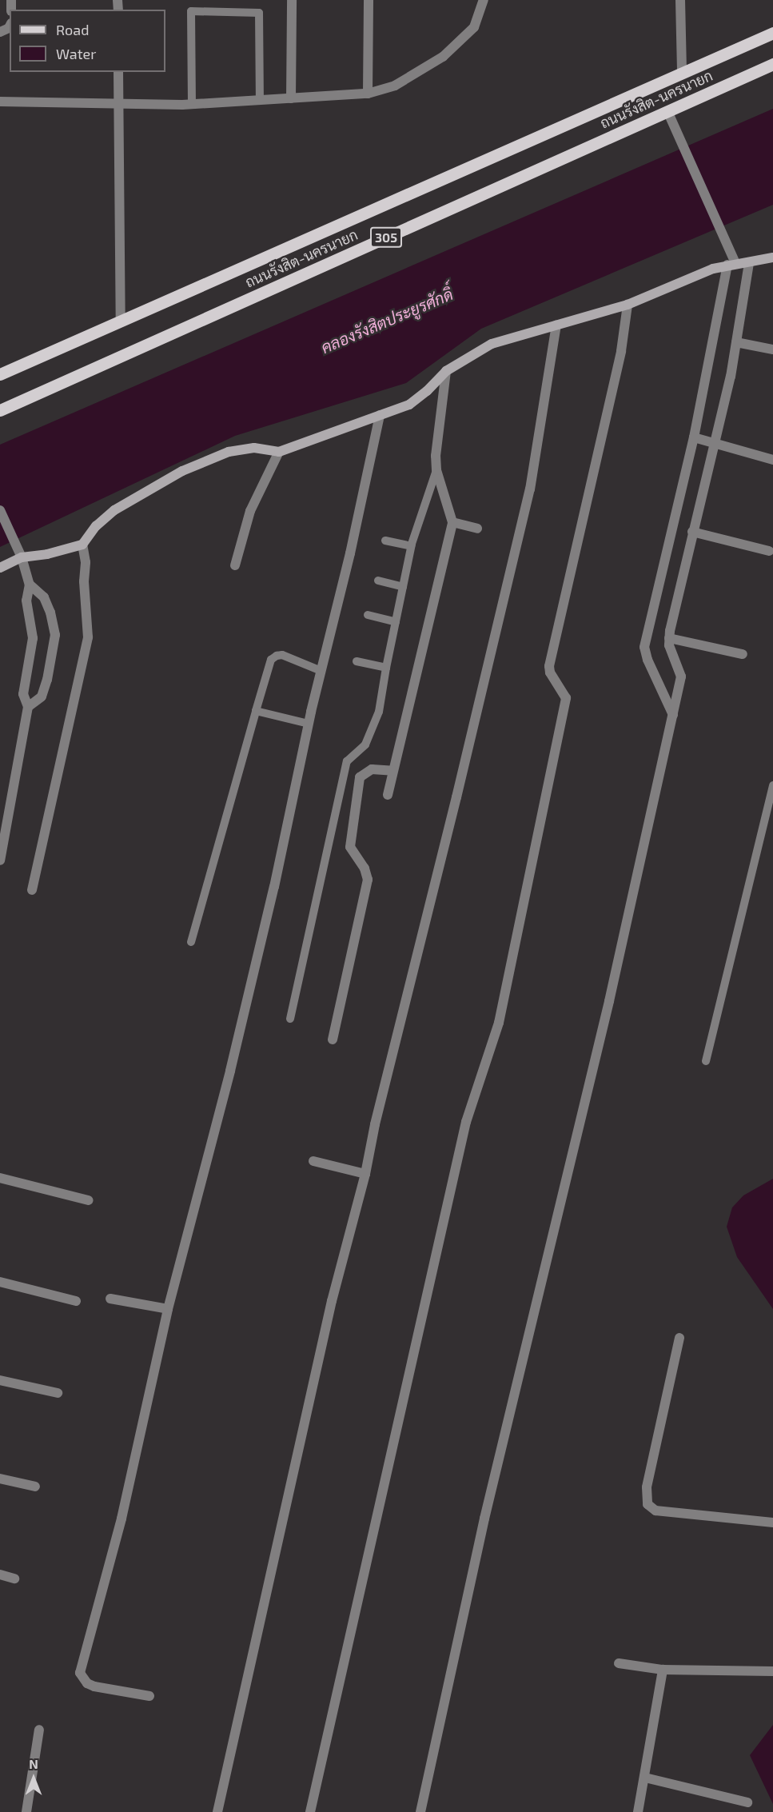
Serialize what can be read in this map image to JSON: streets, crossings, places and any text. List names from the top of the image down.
{
  "streets": {
    "main road": ["ถนนรังสิต-นครนายก", "305"]
  },
  "water": ["คลองรังสิตประยูรศักดิ์"],
  "legend": ["Road", "Water"],
  "north": "top"
}
